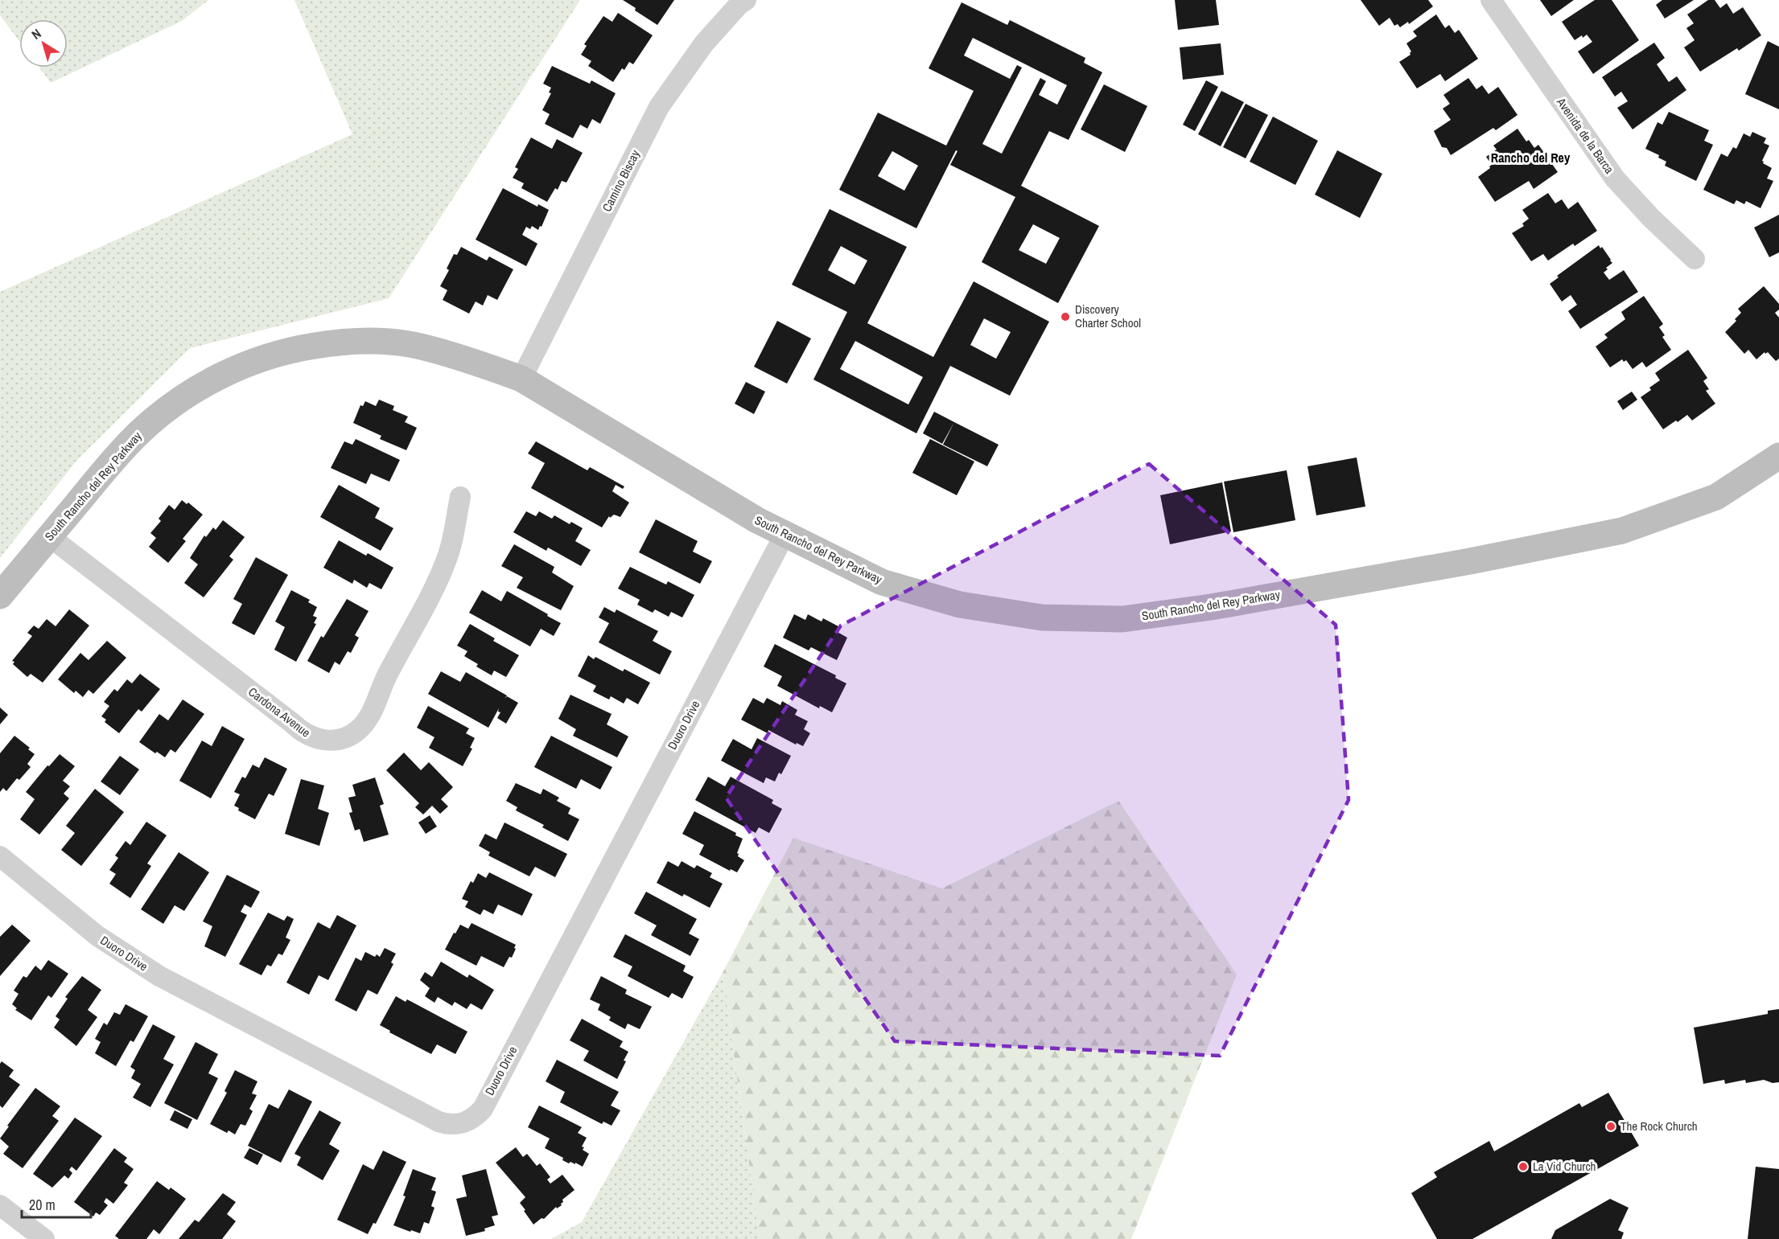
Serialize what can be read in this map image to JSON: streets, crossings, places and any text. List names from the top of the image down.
{
  "streets": {
    "street": [
      "Avenida de la Barca",
      "Camino Biscay",
      "South Rancho del Rey Parkway",
      "Cardona Avenue",
      "Duoro Drive"
    ]
  },
  "crossings": [
    ["Camino Biscay", "South Rancho del Rey Parkway"],
    ["South Rancho del Rey Parkway", "Cardona Avenue"],
    ["South Rancho del Rey Parkway", "Duoro Drive"]
  ],
  "districts": ["Rancho del Rey"],
  "places": ["Discovery Charter School", "The Rock Church", "La Vid Church"],
  "scale_bar": "20 m",
  "north": "top left"
}
